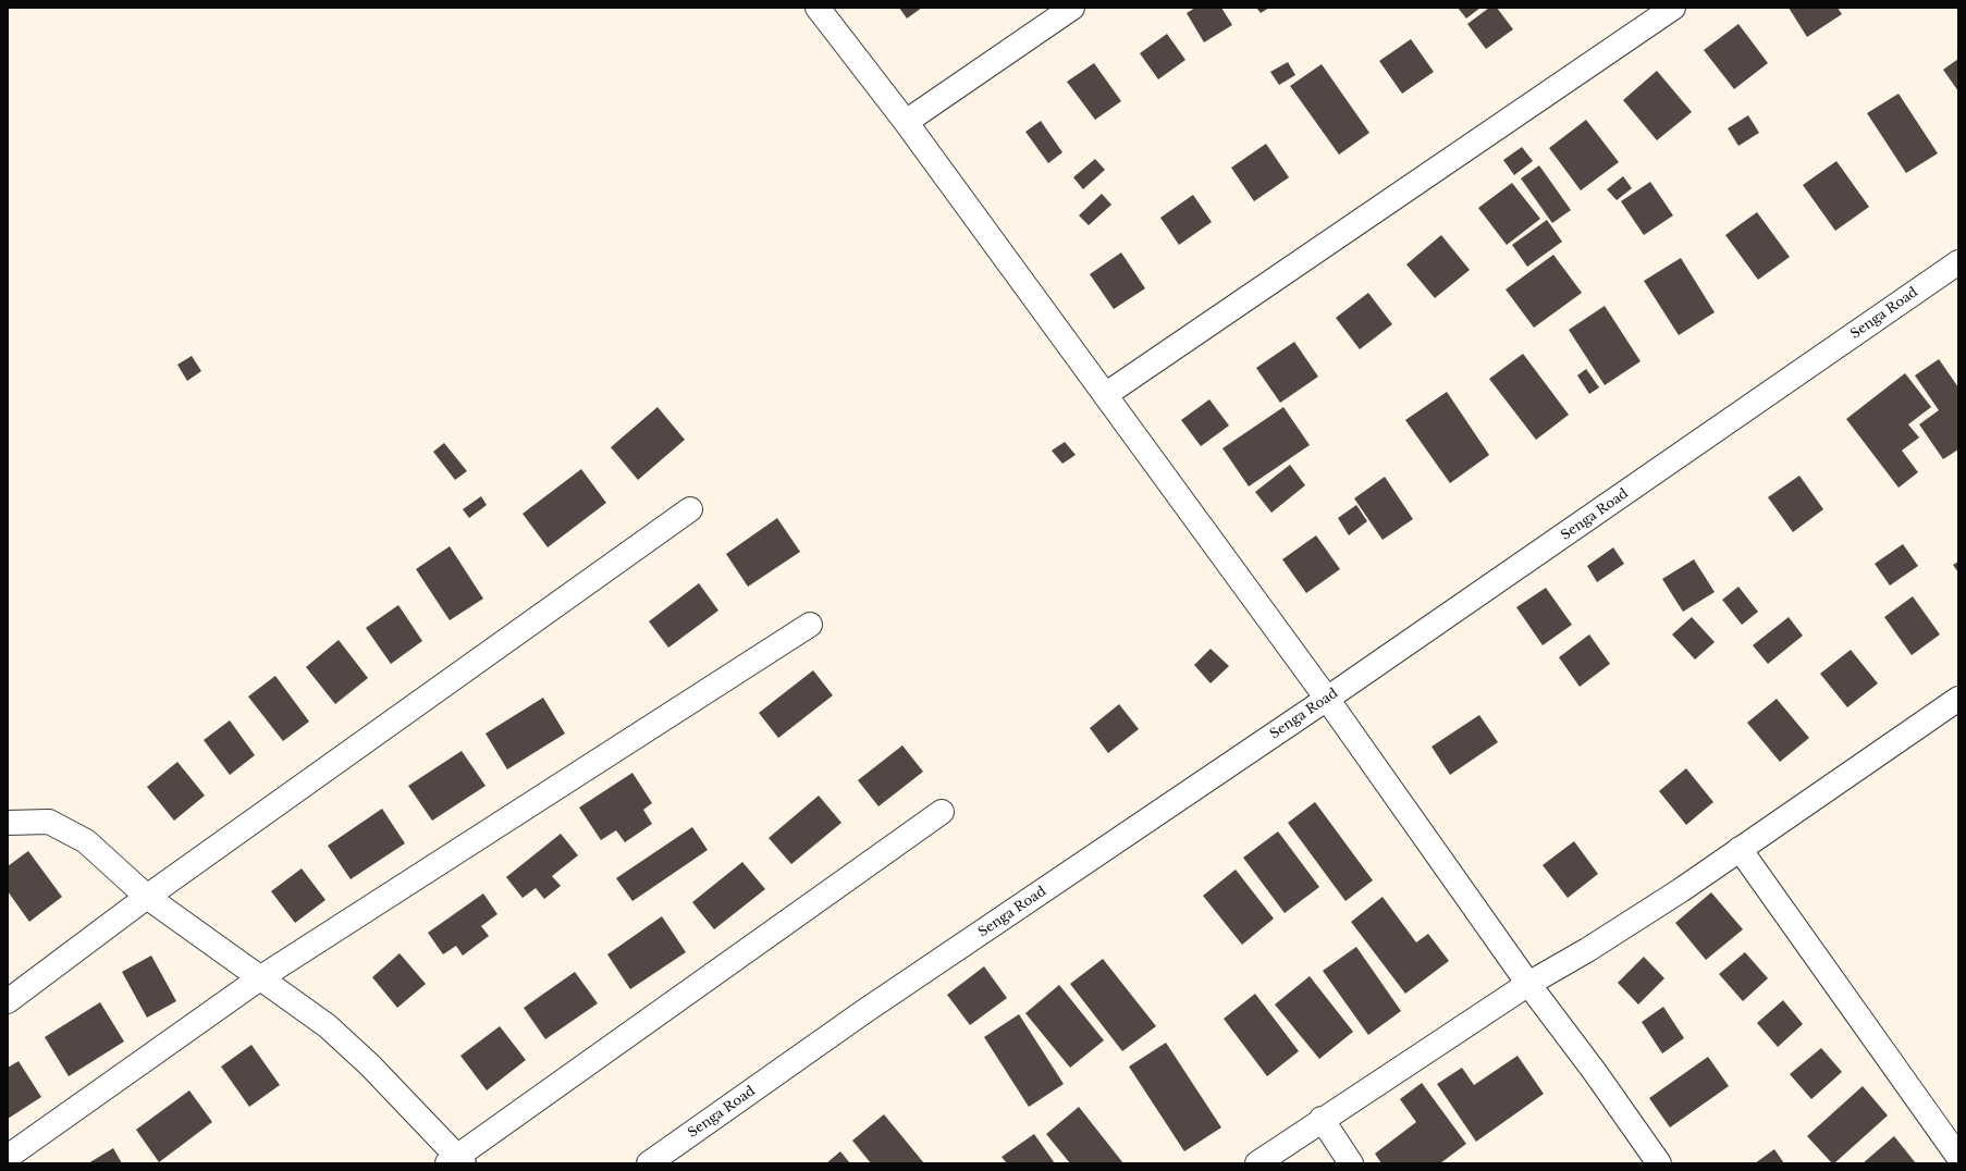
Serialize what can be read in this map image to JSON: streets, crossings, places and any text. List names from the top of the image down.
{
  "streets": {
    "street": ["Senga Road"]
  }
}
